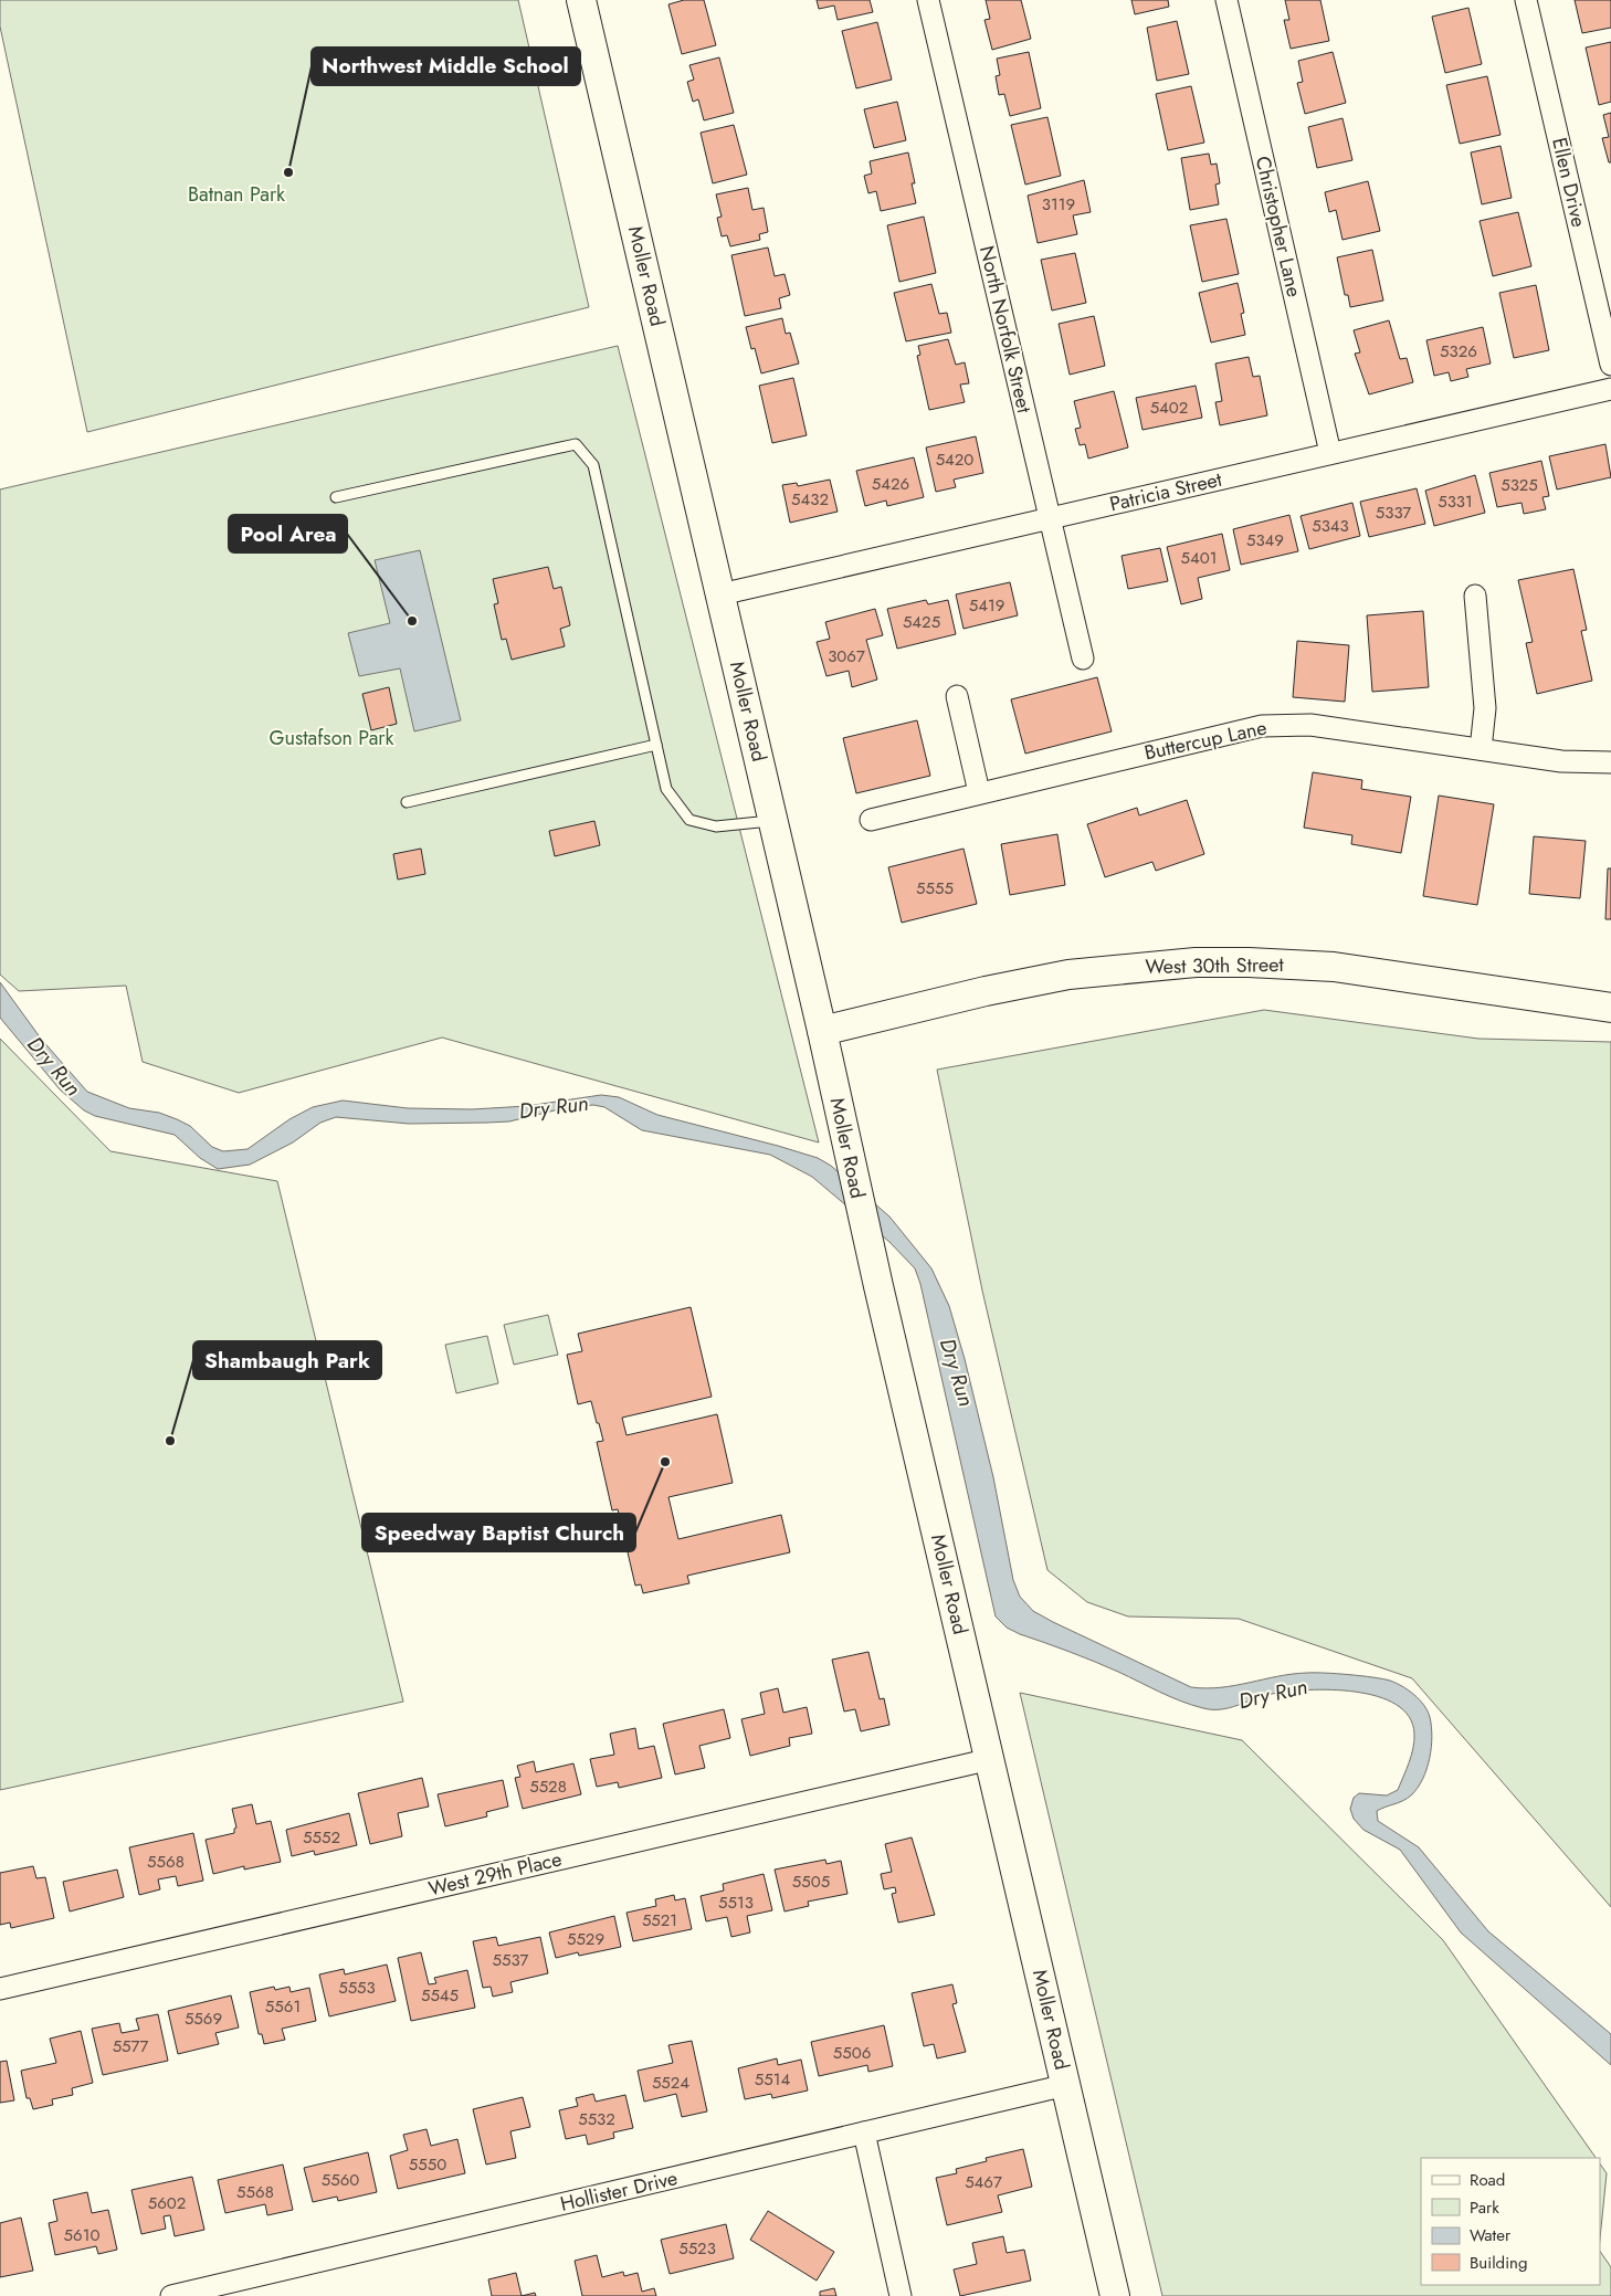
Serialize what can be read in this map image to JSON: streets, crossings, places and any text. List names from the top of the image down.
{
  "streets": {
    "street": [
      "Ellen Drive",
      "Christopher Lane",
      "Moller Road",
      "North Norfolk Street",
      "Patricia Street",
      "Buttercup Lane",
      "West 30th Street",
      "West 29th Place",
      "Hollister Drive"
    ]
  },
  "crossings": [
    ["Christopher Lane", "Patricia Street"],
    ["Moller Road", "Patricia Street"],
    ["Moller Road", "West 30th Street"],
    ["Moller Road", "West 29th Place"],
    ["Moller Road", "Hollister Drive"],
    ["North Norfolk Street", "Patricia Street"]
  ],
  "water": ["Dry Run"],
  "parks": ["Batnan Park", "Gustafson Park"],
  "places": [
    "Northwest Middle School",
    "Pool Area",
    "Shambaugh Park",
    "Speedway Baptist Church"
  ],
  "house_numbers": [
    "3119",
    "5326",
    "5402",
    "5420",
    "5426",
    "5325",
    "5432",
    "5331",
    "5337",
    "5343",
    "5349",
    "5401",
    "5419",
    "5425",
    "3067",
    "5555",
    "5528",
    "5552",
    "5568",
    "5505",
    "5513",
    "5521",
    "5529",
    "5537",
    "5553",
    "5545",
    "5561",
    "5569",
    "5577",
    "5506",
    "5514",
    "5524",
    "5532",
    "5550",
    "5560",
    "5467",
    "5568",
    "5602",
    "5610",
    "5523"
  ],
  "legend": [
    "Road",
    "Park",
    "Water",
    "Building"
  ]
}
